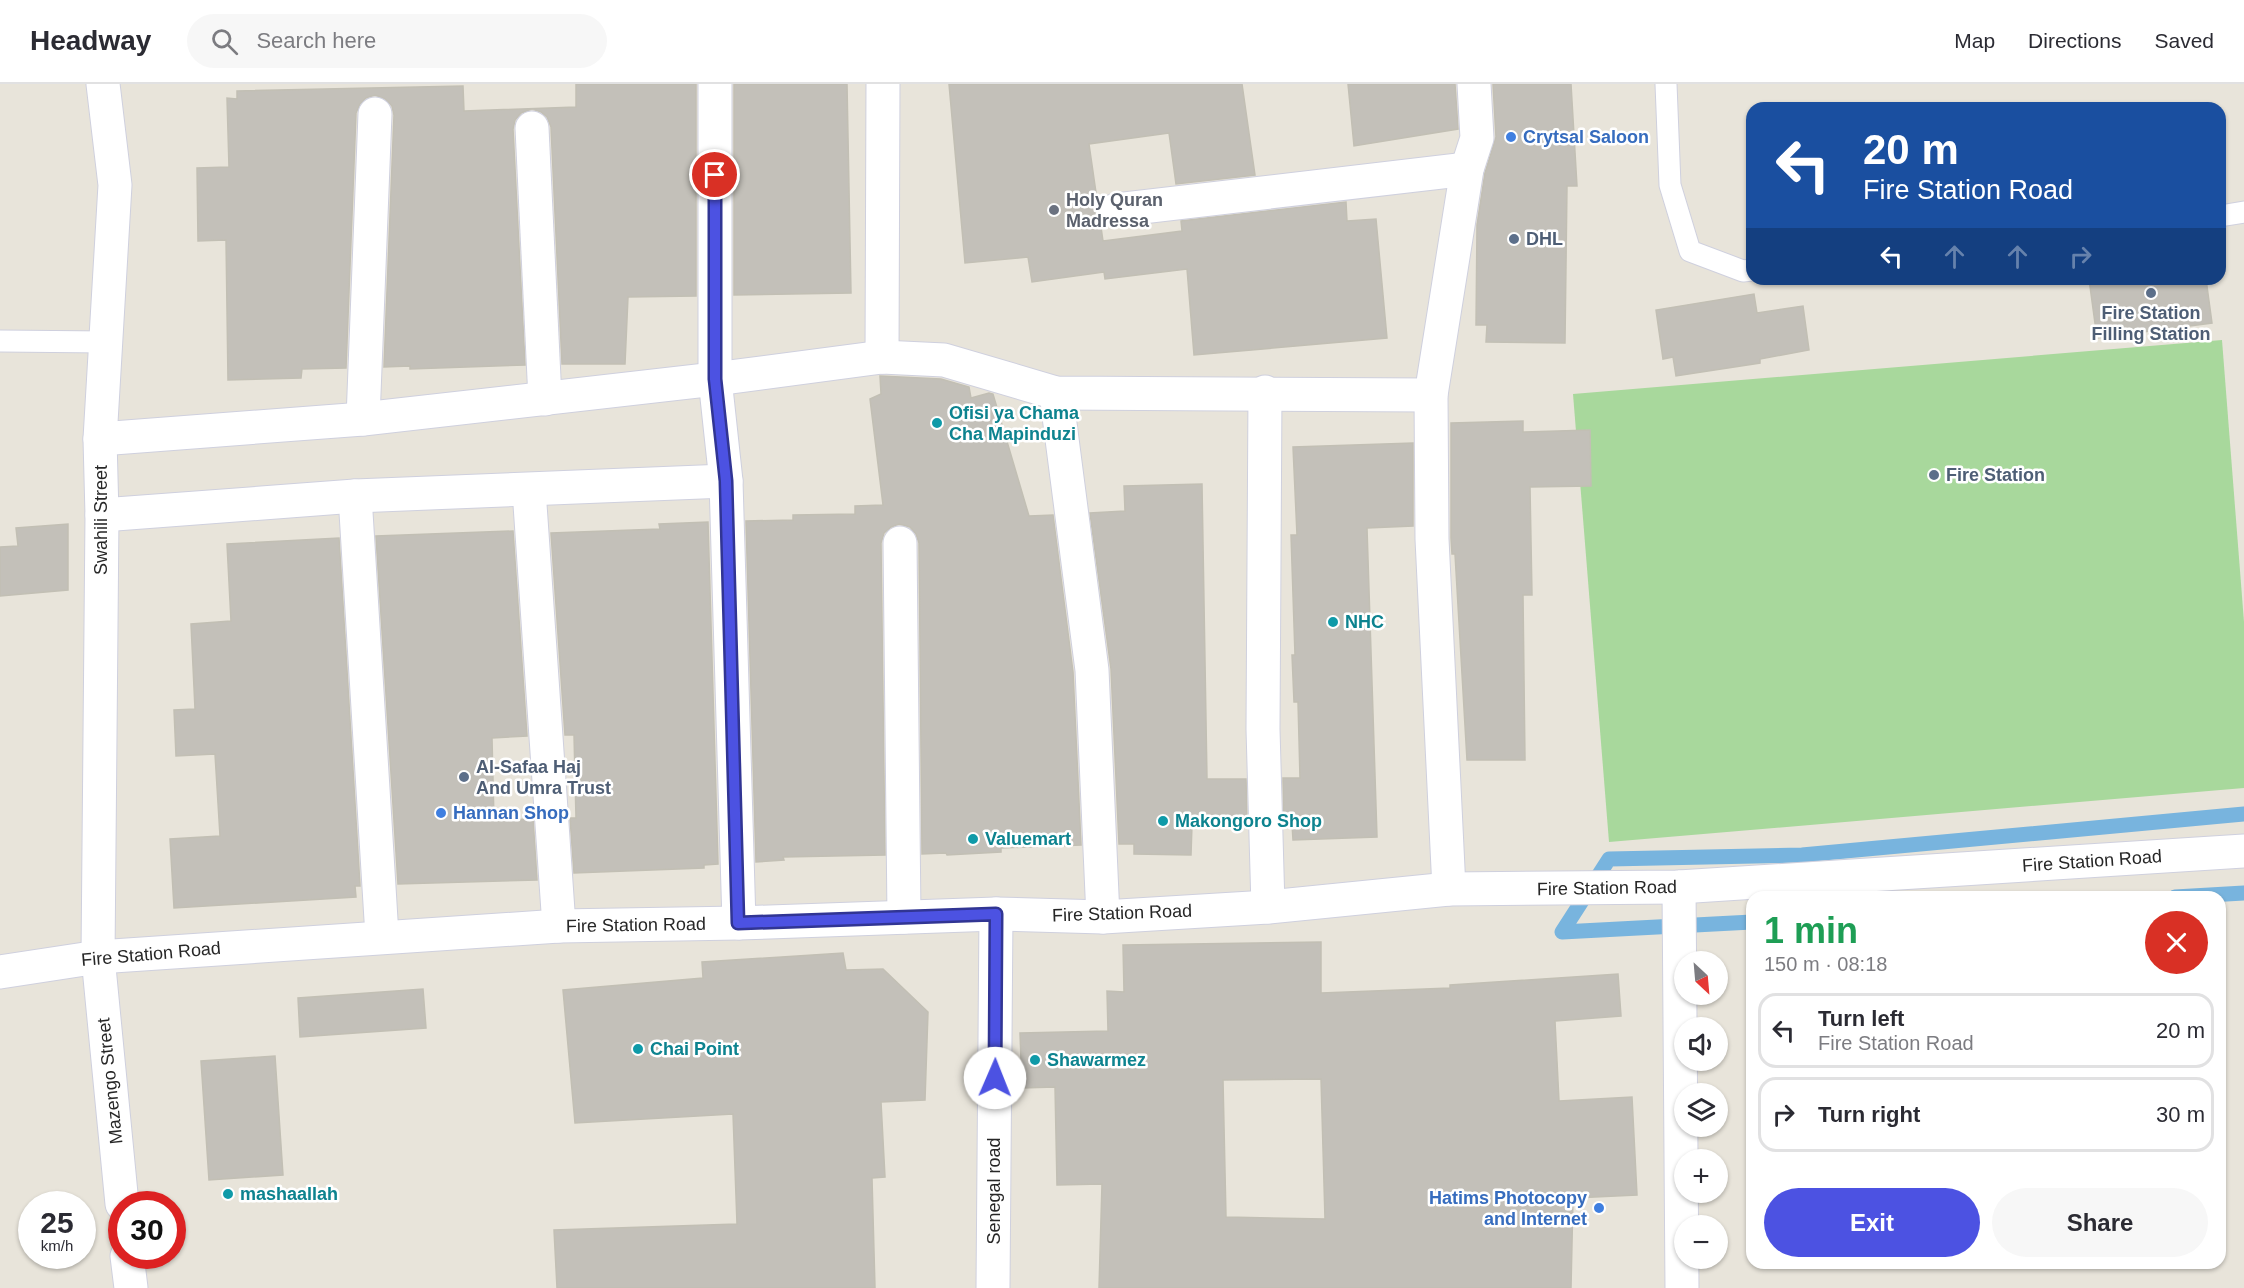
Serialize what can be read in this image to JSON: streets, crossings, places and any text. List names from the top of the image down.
{
  "streets": {
    "street": [
      "Swahili Street",
      "Fire Station Road",
      "Mazengo Street",
      "Senegal road"
    ]
  },
  "crossings": [
    ["Swahili Street", "Fire Station Road"],
    ["Swahili Street", "Mazengo Street"],
    ["Fire Station Road", "Mazengo Street"],
    ["Fire Station Road", "Senegal road"]
  ],
  "places": [
    "Crytsal Saloon",
    "Holy Quran Madressa",
    "DHL",
    "Fire Station Filling Station",
    "Ofisi ya Chama Cha Mapinduzi",
    "Fire Station",
    "NHC",
    "Al-Safaa Haj And Umra Trust",
    "Hannan Shop",
    "Makongoro Shop",
    "Valuemart",
    "Chai Point",
    "Shawarmez",
    "mashaallah",
    "Hatims Photocopy and Internet"
  ],
  "north": "bottom right",
  "page": {
    "header": "Headway",
    "search": "Search here",
    "nav": ["Map", "Directions", "Saved"],
    "turn": ["20 m", "Fire Station Road"],
    "heading": ["1 min", "150 m · 08:18"],
    "map_buttons": ["+", "−"],
    "list": [
      {
        "name": "Turn left",
        "note": "Fire Station Road",
        "value": "20 m"
      },
      {
        "name": "Turn right",
        "value": "30 m"
      }
    ],
    "buttons": ["Exit", "Share"],
    "speed": "25 km/h",
    "limit": "30"
  }
}
